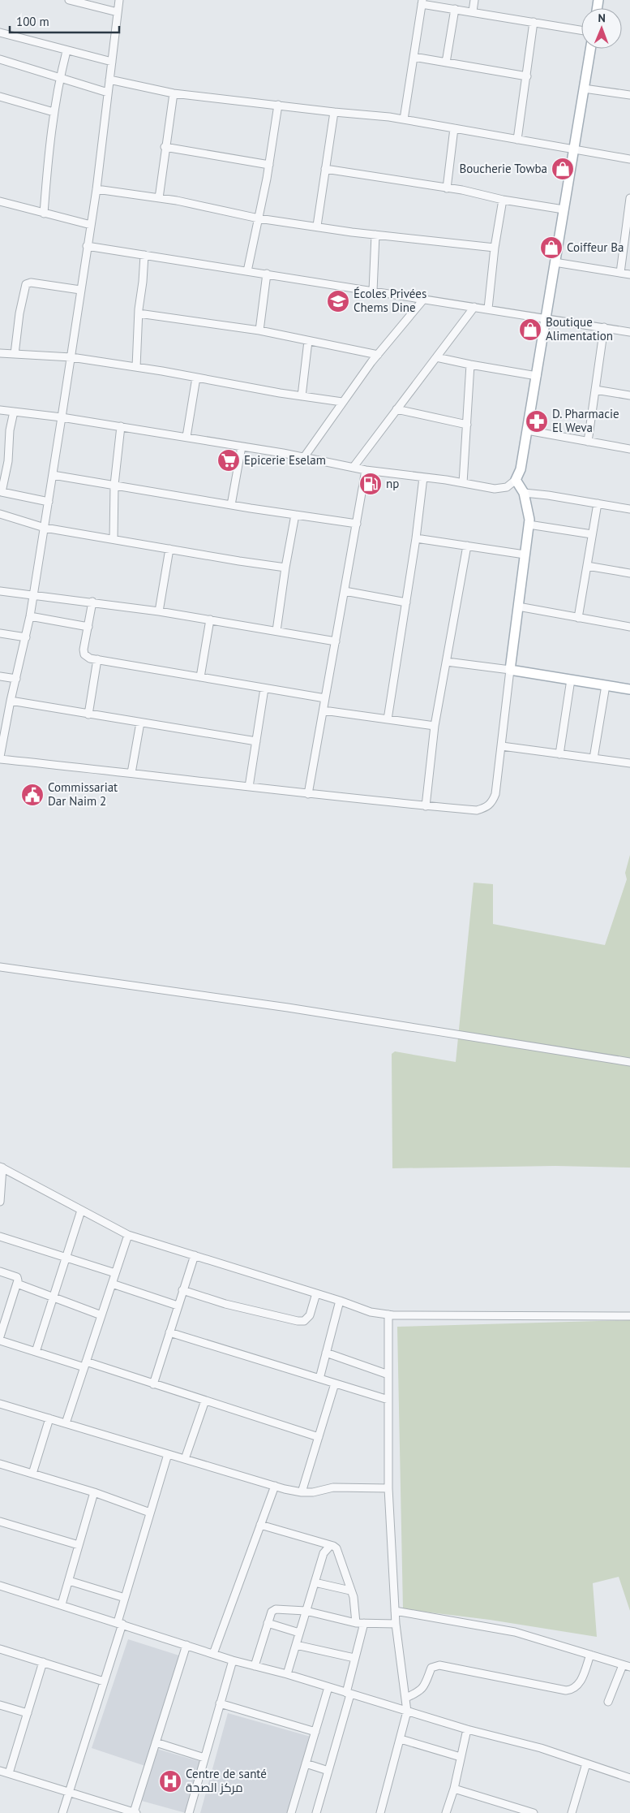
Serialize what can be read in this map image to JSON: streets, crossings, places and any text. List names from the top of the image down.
{
  "places": {
    "shop": ["Boucherie Towba", "Coiffeur Ba", "Boutique Alimentation"],
    "school or university": ["Écoles Privées Chems Dine"],
    "pharmacy": ["D. Pharmacie El Weva"],
    "supermarket": ["Epicerie Eselam"],
    "fuel station": ["np"],
    "public building": ["Commissariat Dar Naim 2"],
    "hospital": ["Centre de santé مركز الصحة"]
  },
  "scale_bar": "100 m",
  "north": "top"
}
